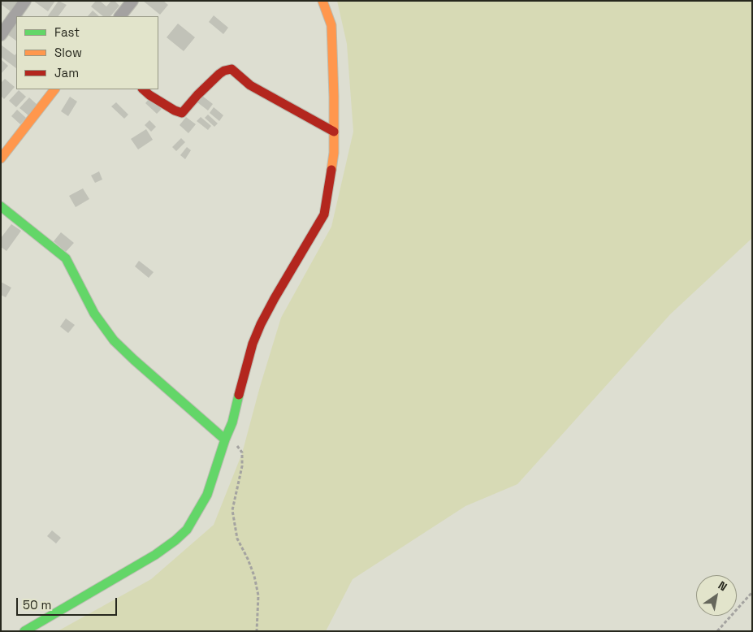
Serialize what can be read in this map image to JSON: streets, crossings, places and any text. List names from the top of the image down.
{
  "legend": ["Fast", "Slow", "Jam"],
  "scale_bar": "50 m",
  "north": "top right"
}
